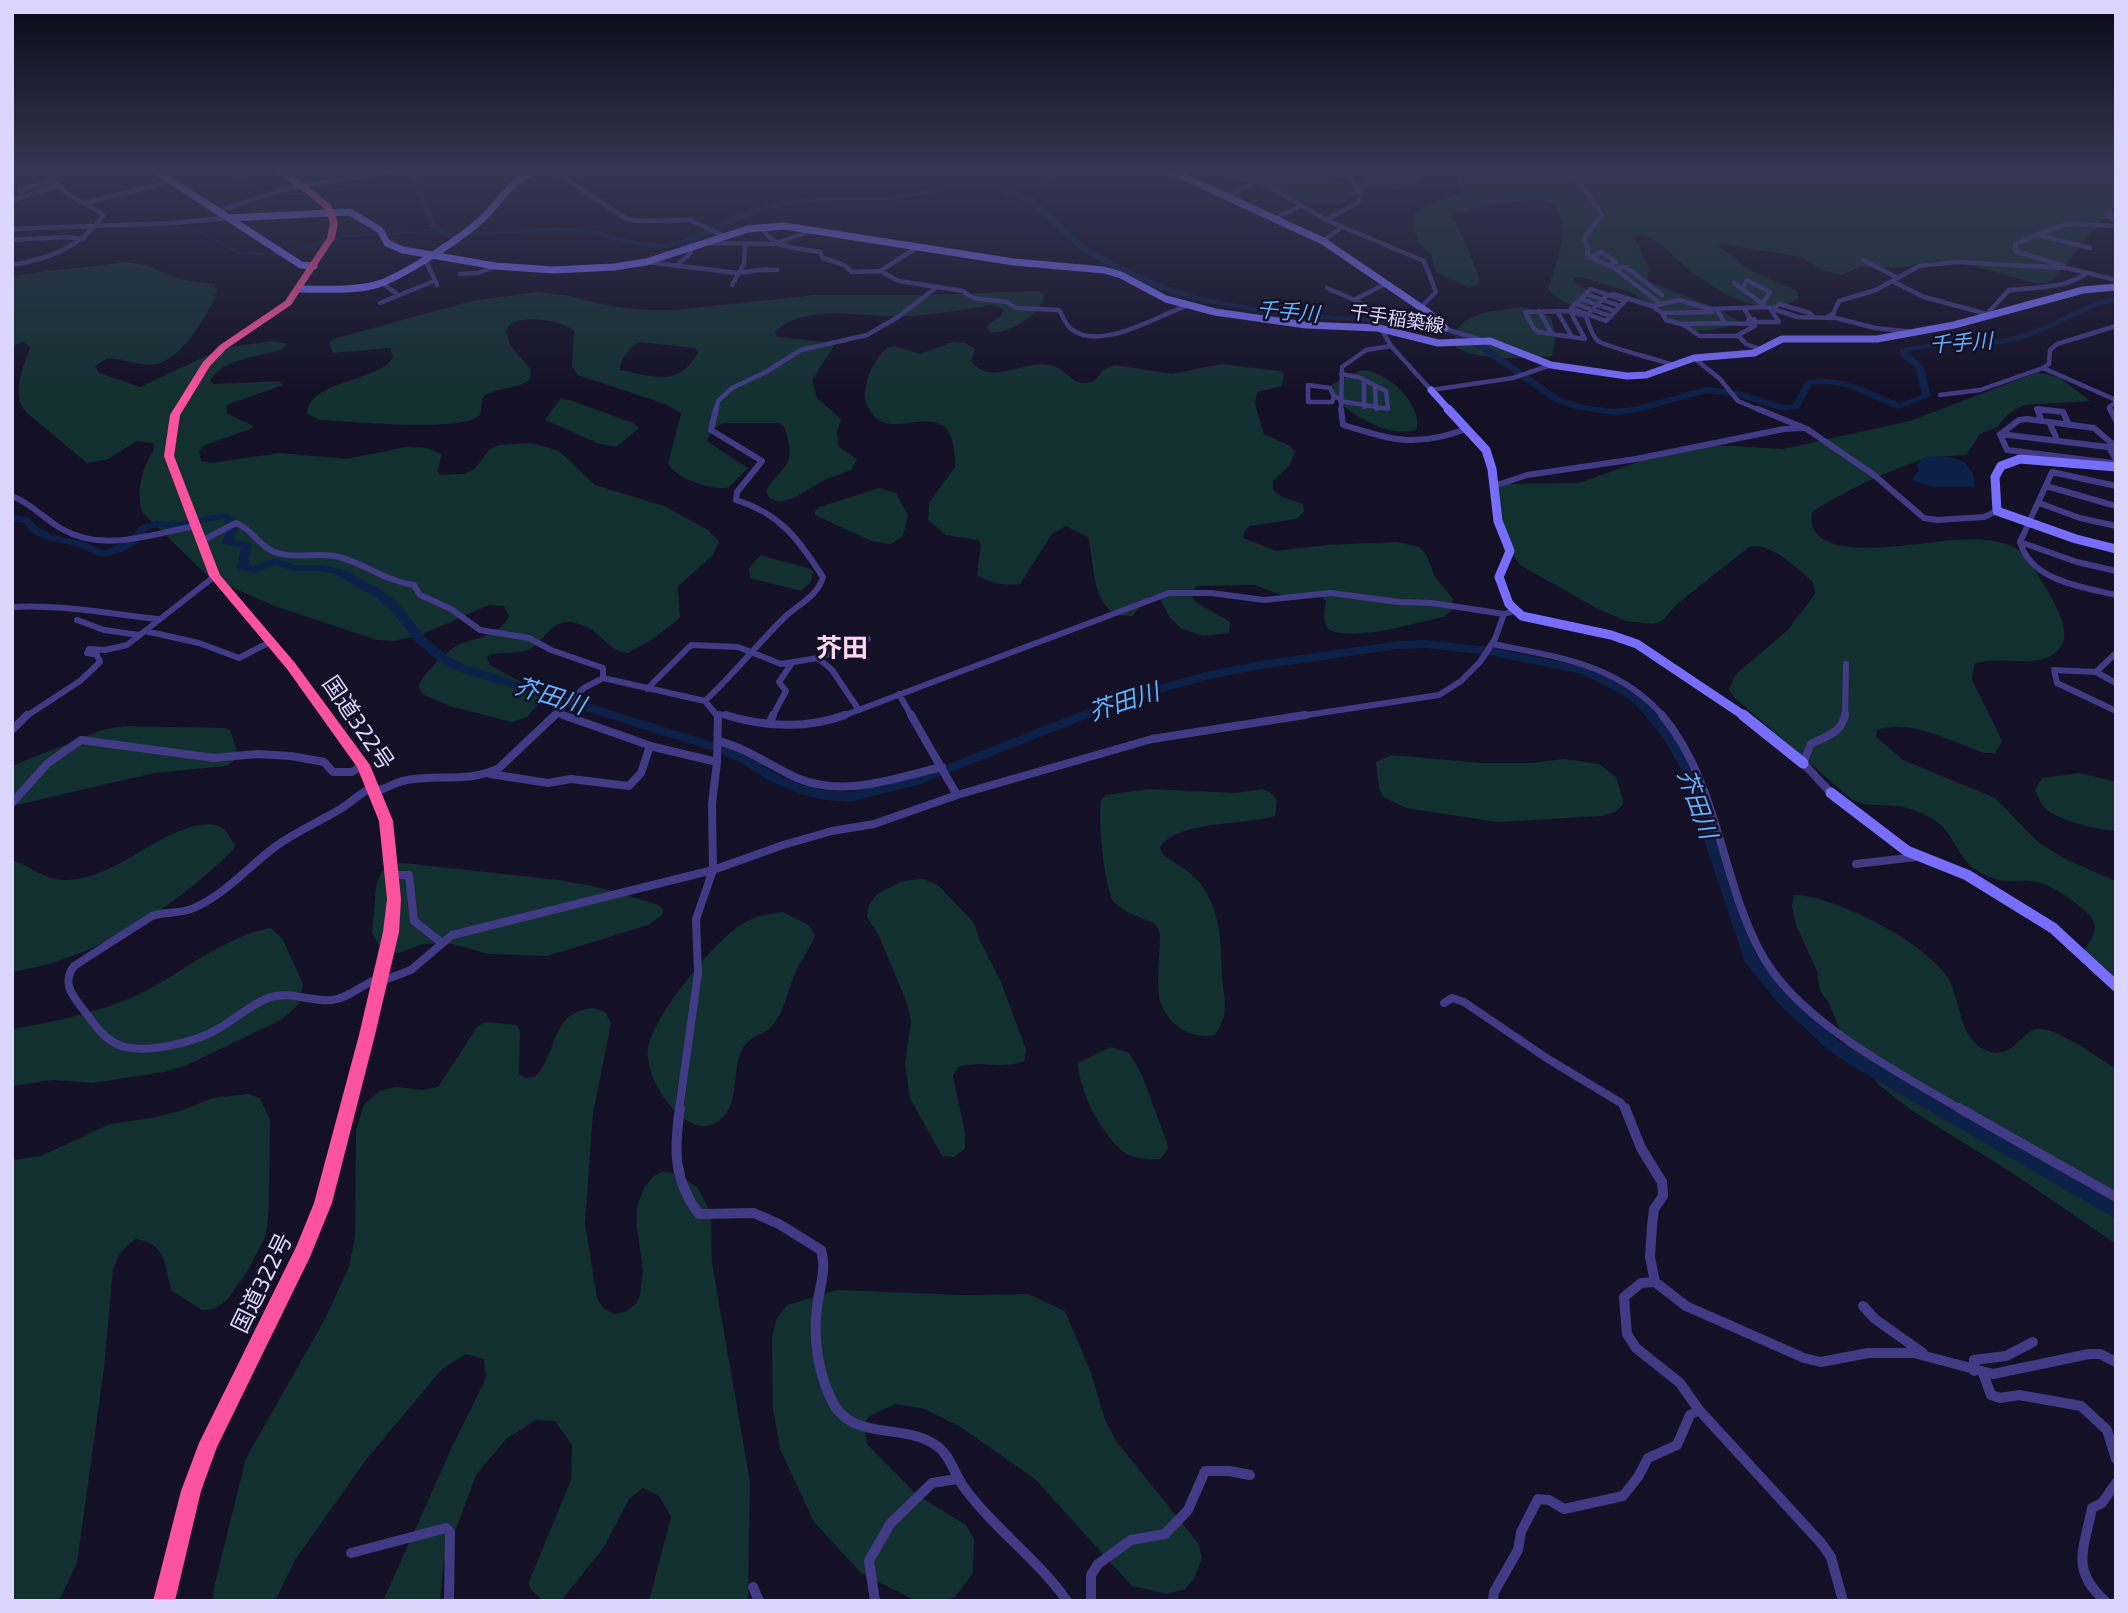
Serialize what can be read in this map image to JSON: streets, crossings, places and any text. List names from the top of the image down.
{
  "streets": {
    "highway": ["国道322号"],
    "main road": ["千手稲築線"]
  },
  "districts": ["芥田"],
  "water": ["千手川", "芥田川"]
}
